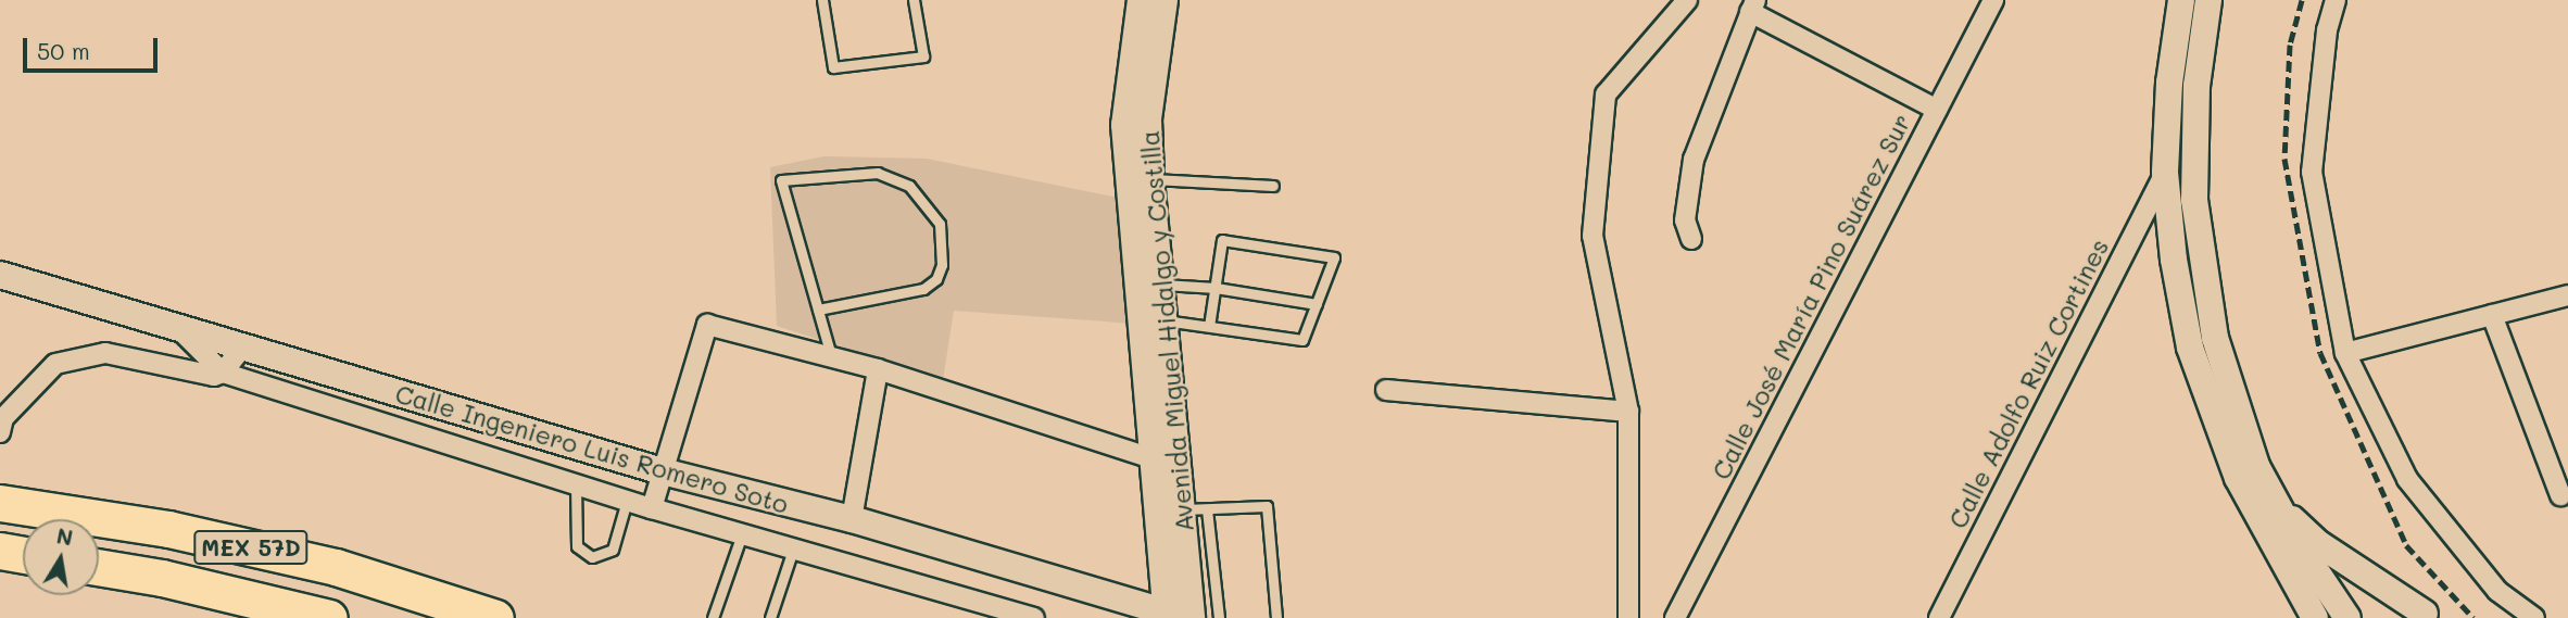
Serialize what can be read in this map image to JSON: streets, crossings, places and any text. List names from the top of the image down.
{
  "streets": {
    "highway": ["MEX 57D"],
    "street": [
      "Calle José María Pino Suárez Sur",
      "Avenida Miguel Hidalgo y Costilla",
      "Calle Adolfo Ruiz Cortines",
      "Calle Ingeniero Luis Romero Soto"
    ]
  },
  "crossings": [
    ["Avenida Miguel Hidalgo y Costilla", "Calle Ingeniero Luis Romero Soto"]
  ],
  "scale_bar": "50 m",
  "north": "top"
}
